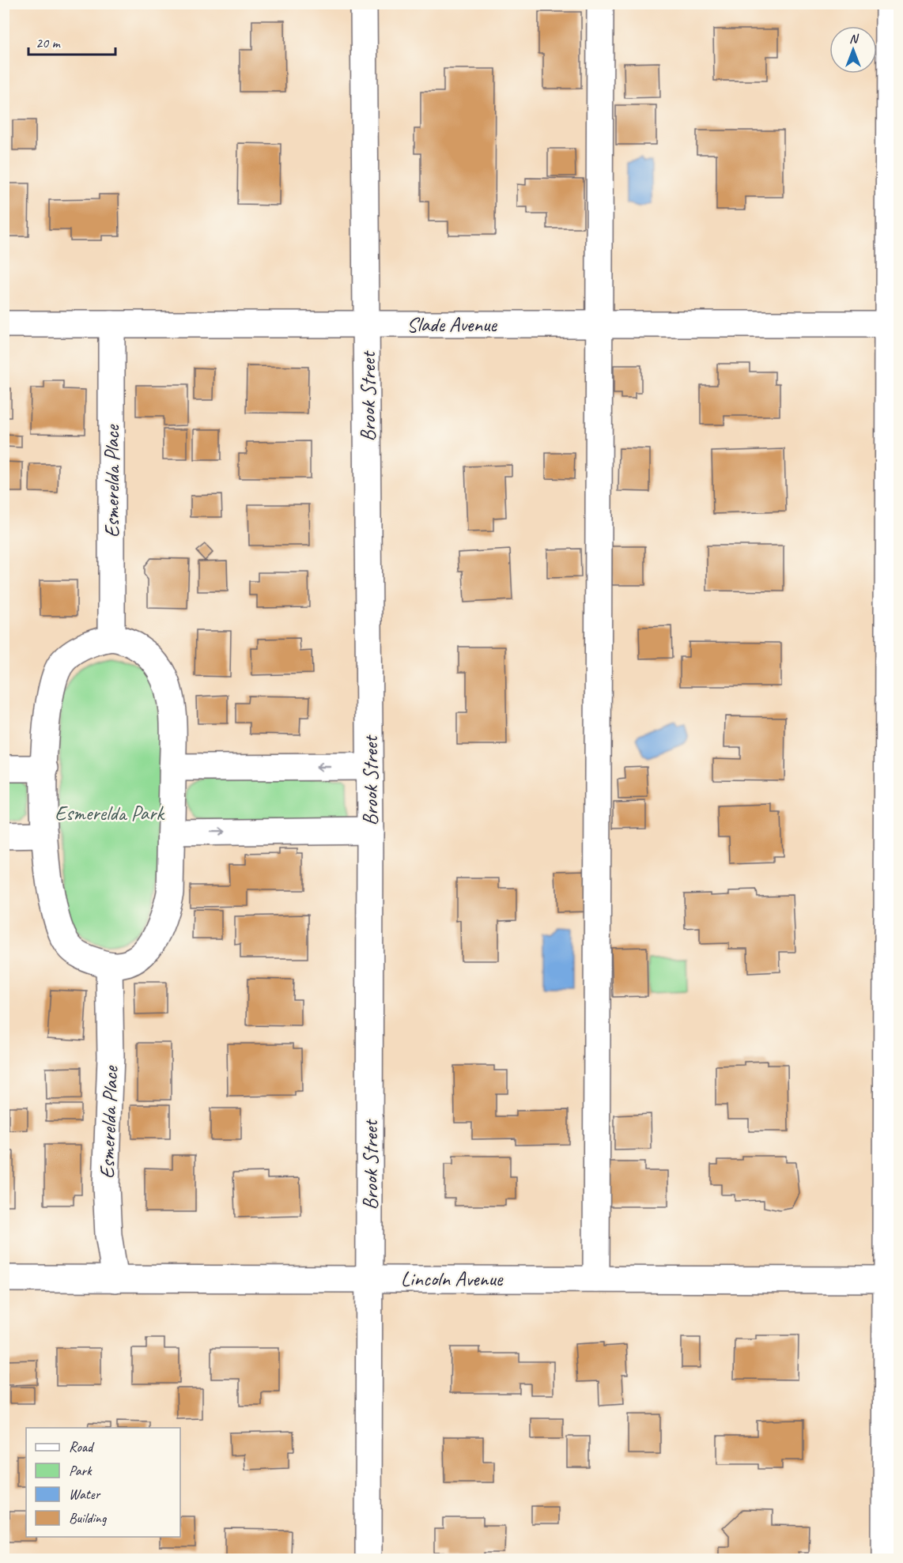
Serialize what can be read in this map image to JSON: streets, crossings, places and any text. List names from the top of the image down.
{
  "streets": {
    "street": [
      "Slade Avenue",
      "Brook Street",
      "Esmerelda Place",
      "Lincoln Avenue"
    ]
  },
  "crossings": [
    ["Slade Avenue", "Brook Street"],
    ["Slade Avenue", "Esmerelda Place"],
    ["Brook Street", "Lincoln Avenue"],
    ["Esmerelda Place", "Lincoln Avenue"]
  ],
  "parks": ["Esmerelda Park"],
  "legend": [
    "Road",
    "Park",
    "Water",
    "Building"
  ],
  "scale_bar": "20 m",
  "north": "top"
}
